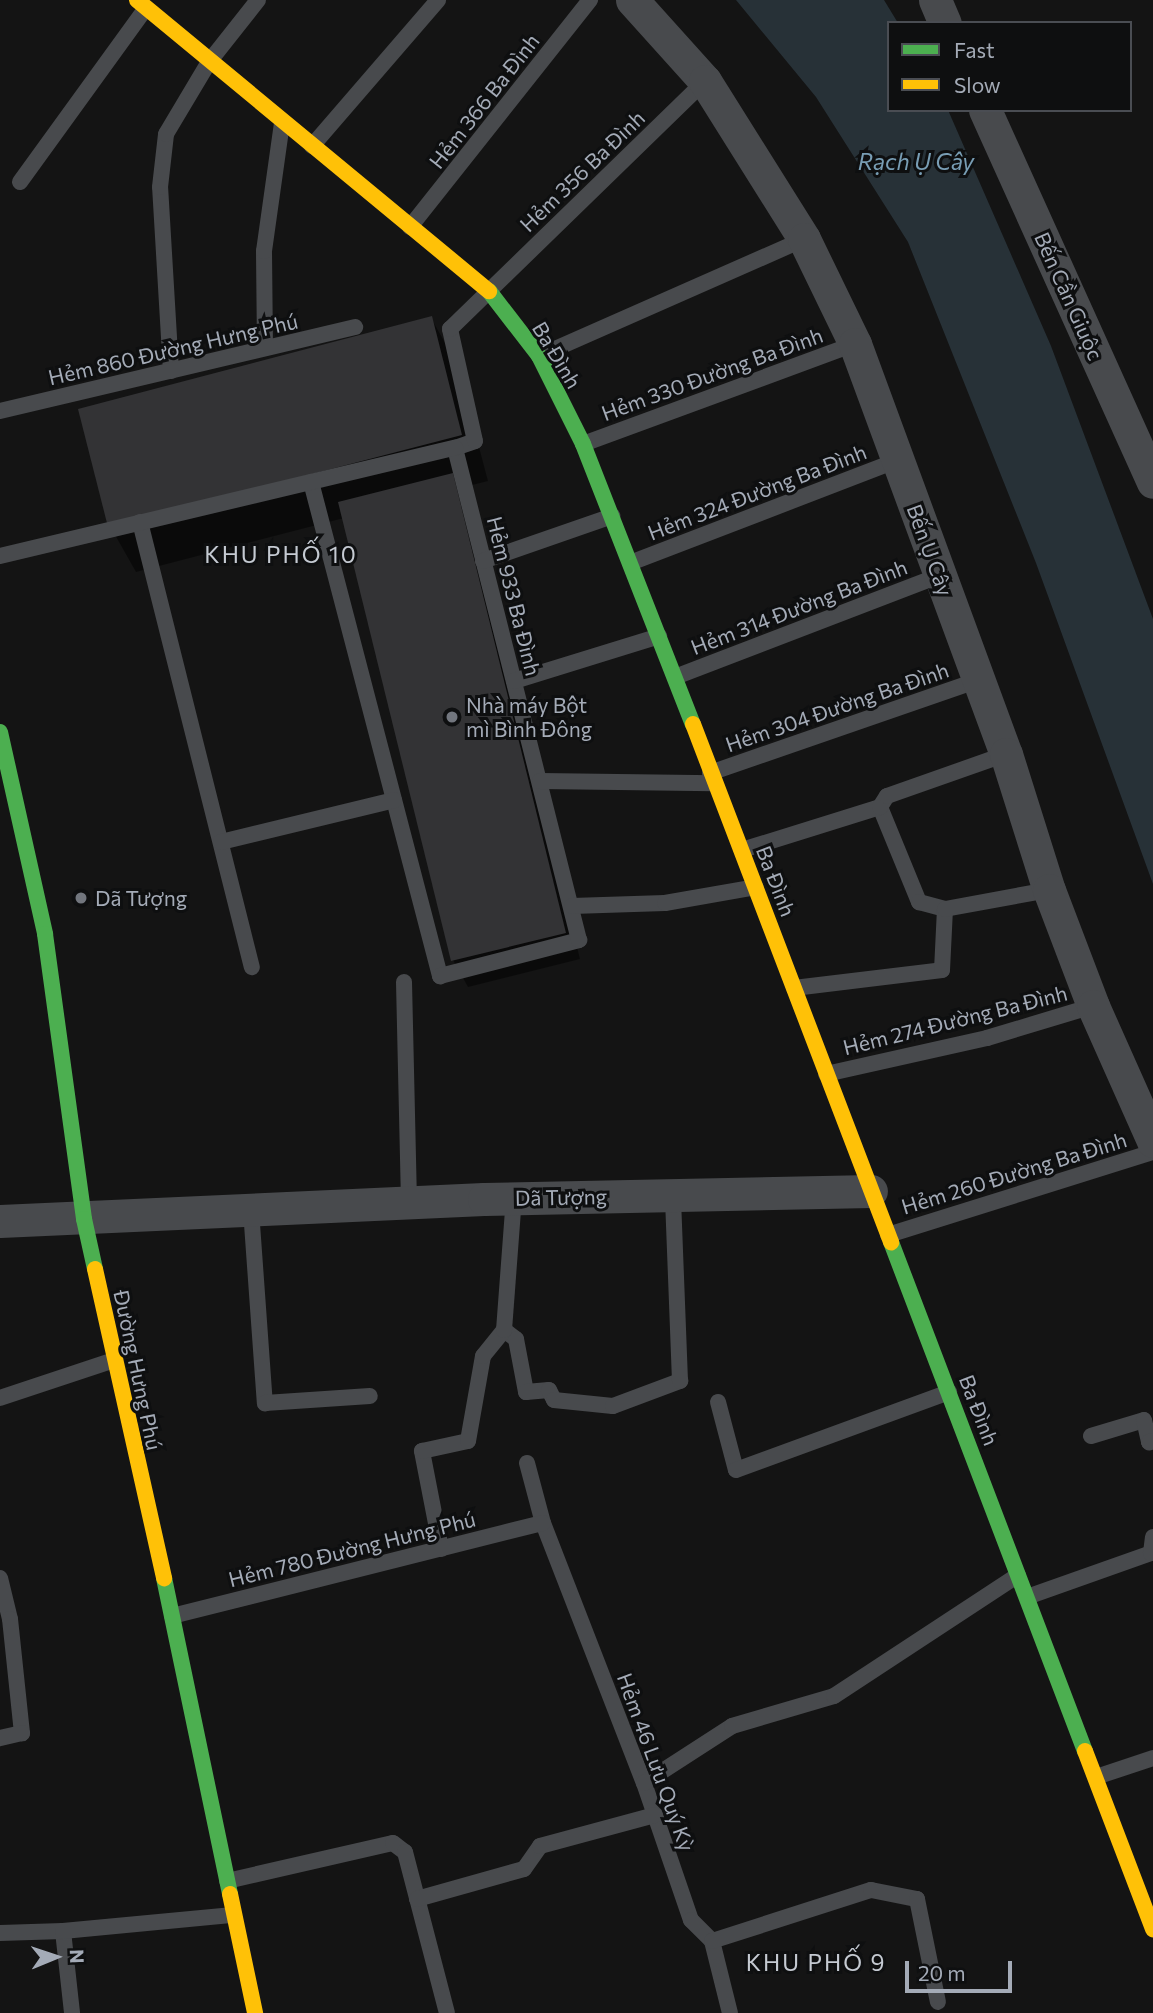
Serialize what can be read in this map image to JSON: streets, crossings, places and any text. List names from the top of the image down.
{
  "streets": {
    "street": [
      "Bến Cần Giuộc",
      "Ba Đình",
      "Bến Ụ Cây",
      "Dã Tượng",
      "Đường Hưng Phú"
    ],
    "lane": [
      "Hẻm 366 Ba Đình",
      "Hẻm 356 Ba Đình",
      "Hẻm 860 Đường Hưng Phú",
      "Hẻm 330 Đường Ba Đình",
      "Hẻm 324 Đường Ba Đình",
      "Hẻm 933 Ba Đình",
      "Hẻm 314 Đường Ba Đình",
      "Hẻm 304 Đường Ba Đình",
      "Hẻm 274 Đường Ba Đình",
      "Hẻm 260 Đường Ba Đình",
      "Hẻm 780 Đường Hưng Phú",
      "Hẻm 46 Lưu Quý Kỳ"
    ]
  },
  "crossings": [
    ["Hẻm 366 Ba Đình", "Ba Đình"],
    ["Hẻm 356 Ba Đình", "Ba Đình"],
    ["Hẻm 356 Ba Đình", "Bến Ụ Cây"],
    ["Ba Đình", "Hẻm 330 Đường Ba Đình"],
    ["Ba Đình", "Hẻm 324 Đường Ba Đình"],
    ["Ba Đình", "Hẻm 314 Đường Ba Đình"],
    ["Ba Đình", "Hẻm 304 Đường Ba Đình"],
    ["Ba Đình", "Hẻm 274 Đường Ba Đình"],
    ["Ba Đình", "Hẻm 260 Đường Ba Đình"],
    ["Ba Đình", "Dã Tượng"],
    ["Hẻm 330 Đường Ba Đình", "Bến Ụ Cây"],
    ["Hẻm 324 Đường Ba Đình", "Bến Ụ Cây"],
    ["Bến Ụ Cây", "Hẻm 314 Đường Ba Đình"],
    ["Bến Ụ Cây", "Hẻm 304 Đường Ba Đình"],
    ["Bến Ụ Cây", "Hẻm 274 Đường Ba Đình"],
    ["Hẻm 933 Ba Đình", "Hẻm 304 Đường Ba Đình"],
    ["Dã Tượng", "Đường Hưng Phú"],
    ["Đường Hưng Phú", "Hẻm 780 Đường Hưng Phú"],
    ["Hẻm 780 Đường Hưng Phú", "Hẻm 46 Lưu Quý Kỳ"]
  ],
  "districts": ["KHU PHỐ 10", "KHU PHỐ 9"],
  "water": ["Rạch Ụ Cây"],
  "places": ["Nhà máy Bột mì Bình Đông", "Dã Tượng"],
  "legend": ["Fast", "Slow"],
  "scale_bar": "20 m",
  "north": "right"
}
